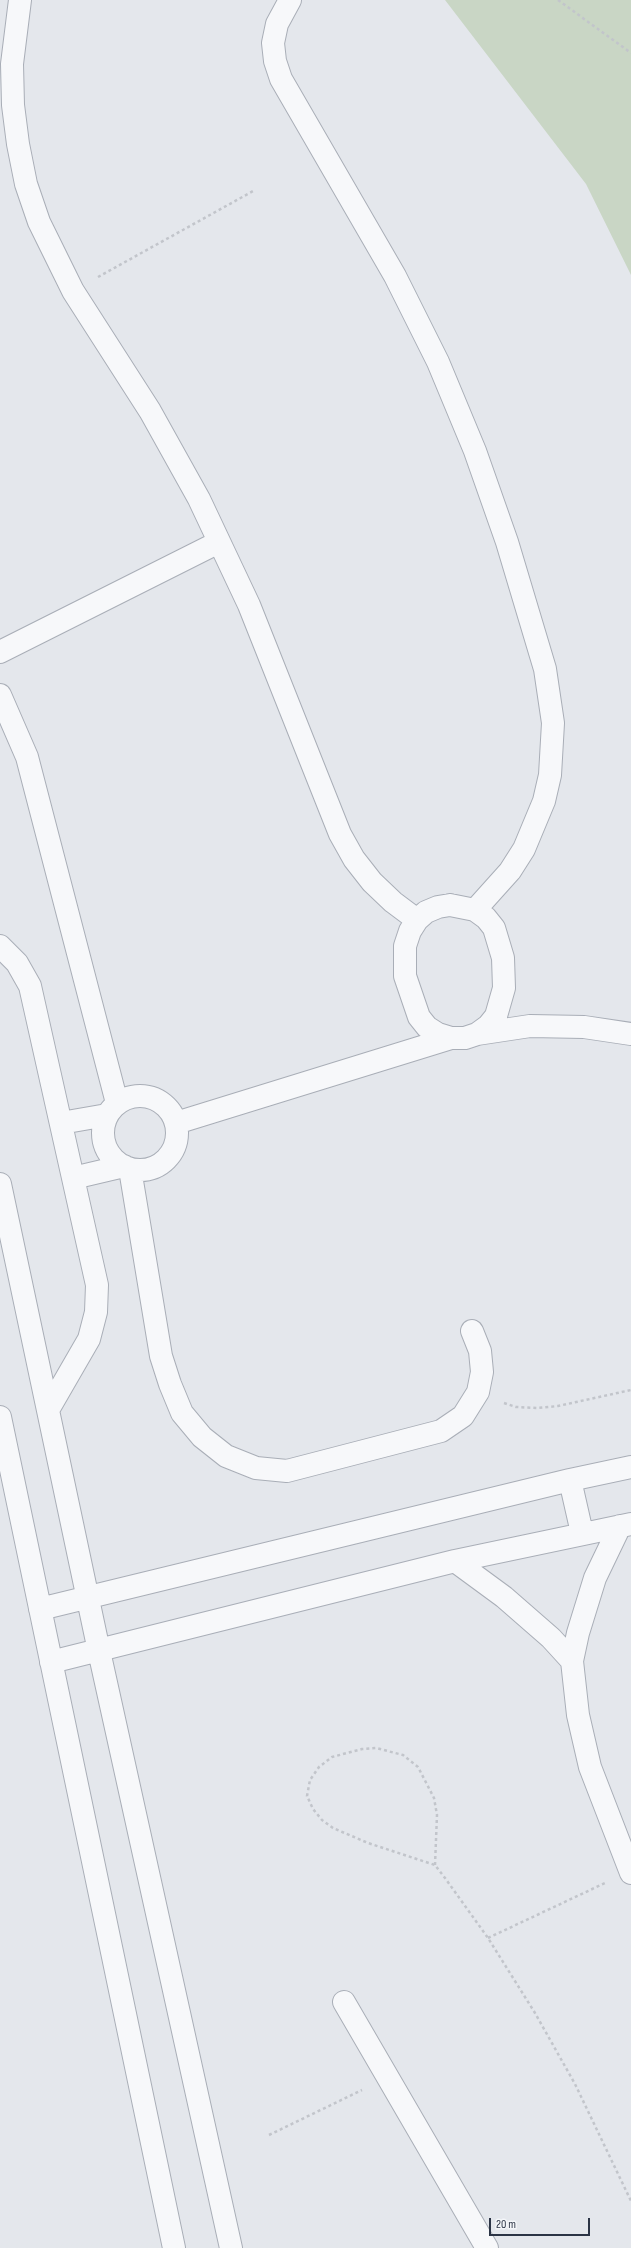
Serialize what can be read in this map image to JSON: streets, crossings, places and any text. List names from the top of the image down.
{
  "scale_bar": "20 m"
}
